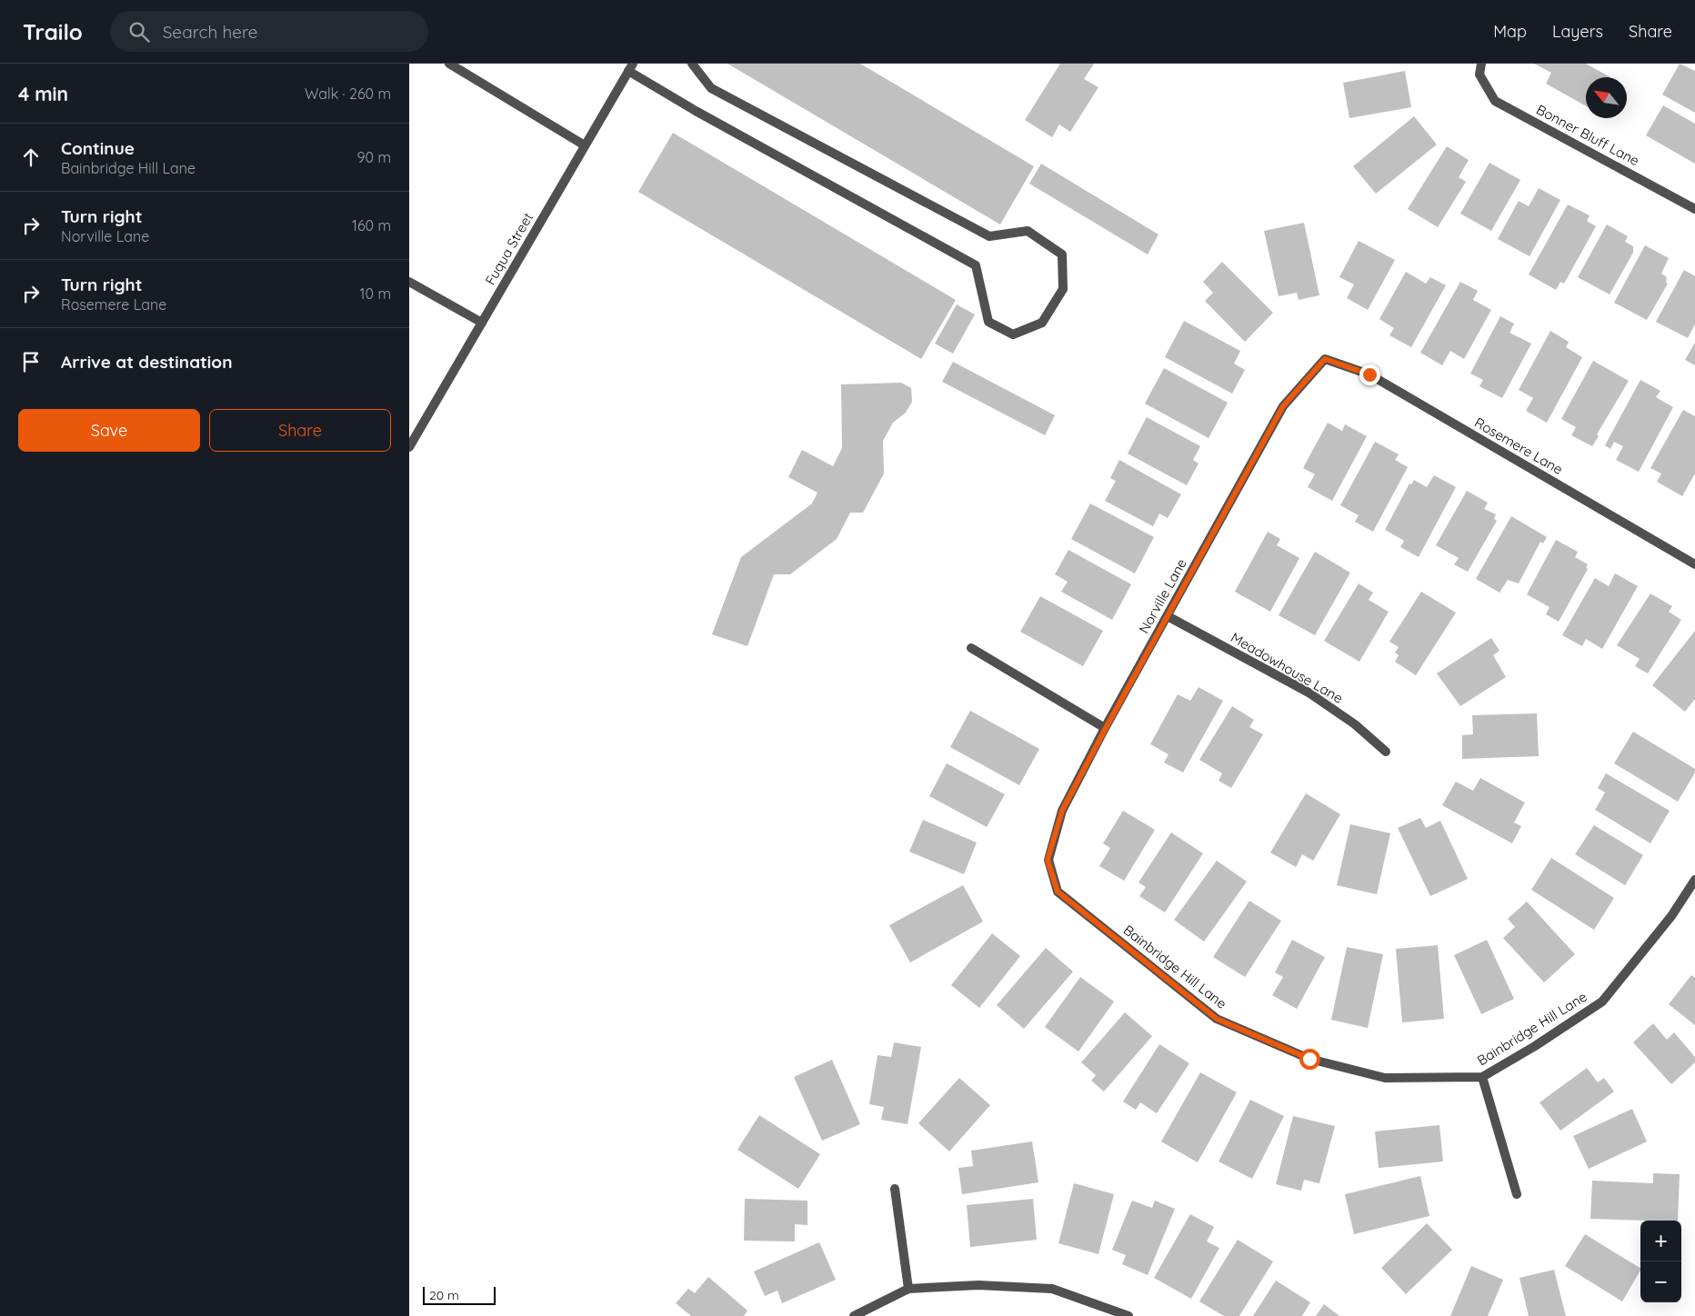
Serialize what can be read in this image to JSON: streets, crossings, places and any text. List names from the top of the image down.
{
  "streets": {
    "street": [
      "Bonner Bluff Lane",
      "Fuqua Street",
      "Rosemere Lane",
      "Norville Lane",
      "Meadowhouse Lane",
      "Bainbridge Hill Lane"
    ]
  },
  "crossings": [
    ["Rosemere Lane", "Norville Lane"],
    ["Norville Lane", "Meadowhouse Lane"],
    ["Norville Lane", "Bainbridge Hill Lane"]
  ],
  "scale_bar": "20 m",
  "north": "top left",
  "page": {
    "header": "Trailo",
    "search": "Search here",
    "nav": ["Map", "Layers", "Share"],
    "heading": ["4 min", "Walk · 260 m"],
    "list": [
      ["Continue", "Bainbridge Hill Lane", "90 m"],
      ["Turn right", "Norville Lane", "160 m"],
      ["Turn right", "Rosemere Lane", "10 m"],
      "Arrive at destination"
    ],
    "buttons": ["Save", "Share"],
    "map_buttons": ["+", "−"],
    "scale": "20 m"
  }
}
